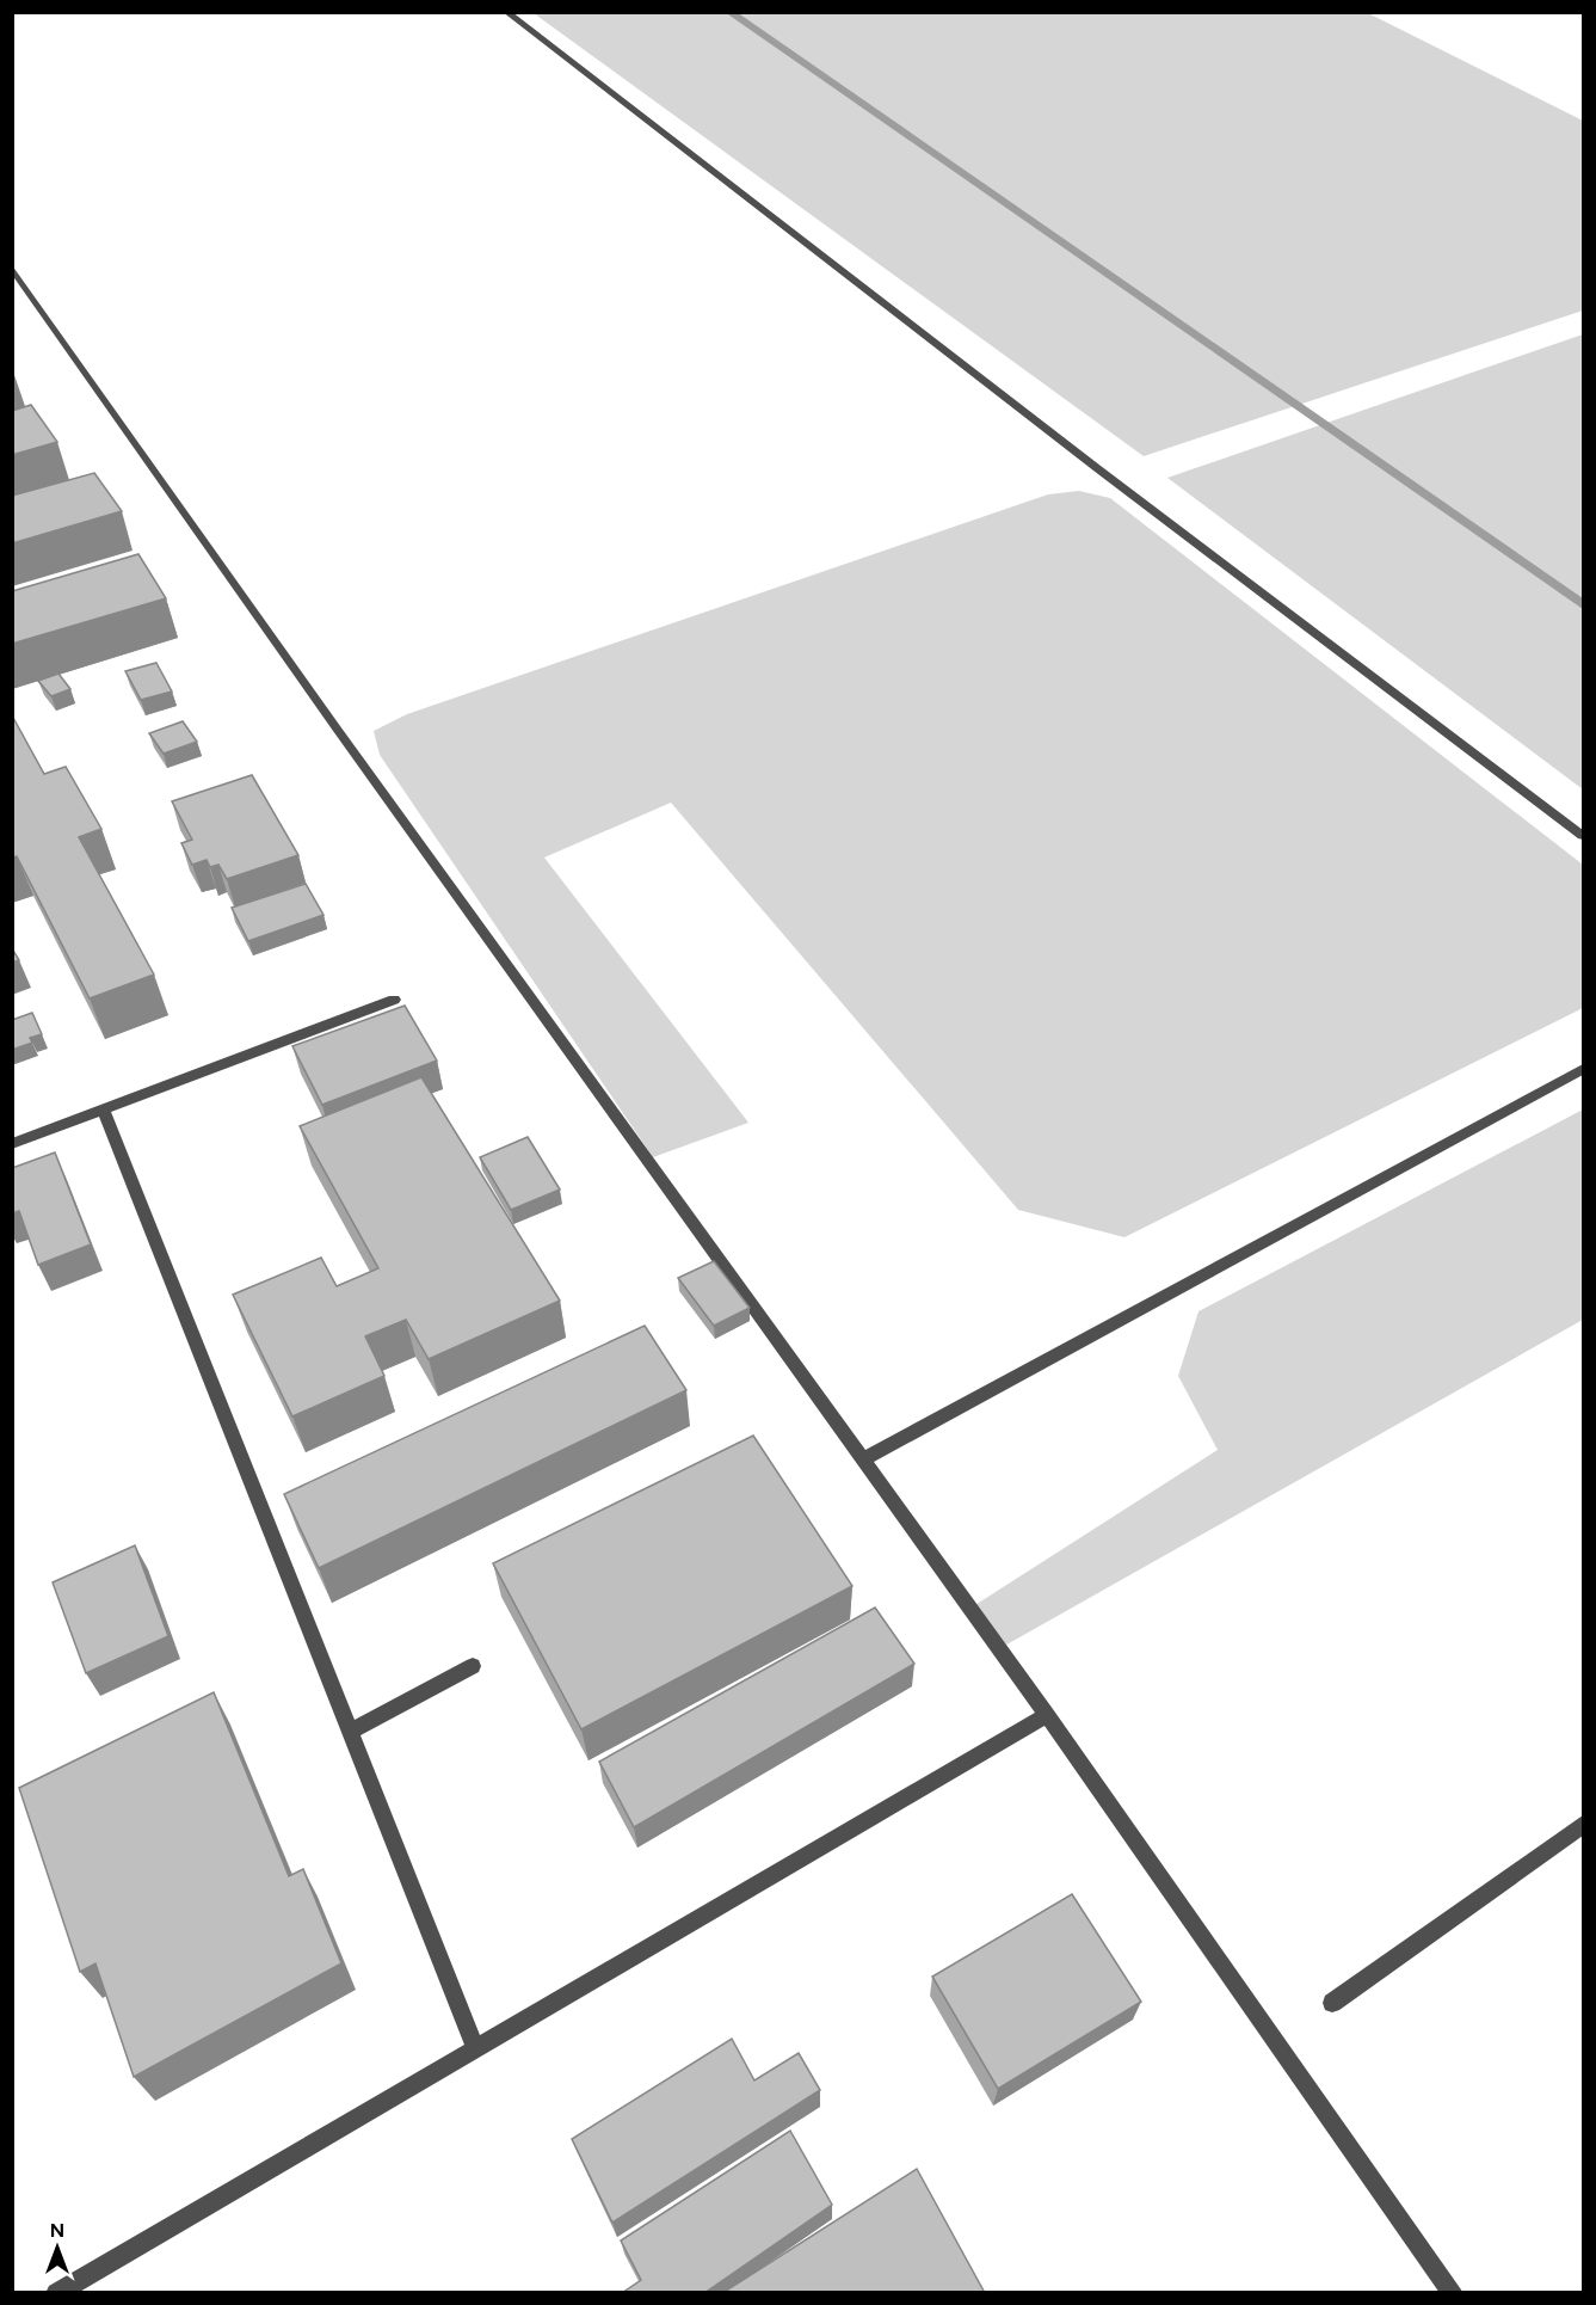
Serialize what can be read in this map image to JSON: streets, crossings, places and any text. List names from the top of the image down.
{
  "north": "top"
}
